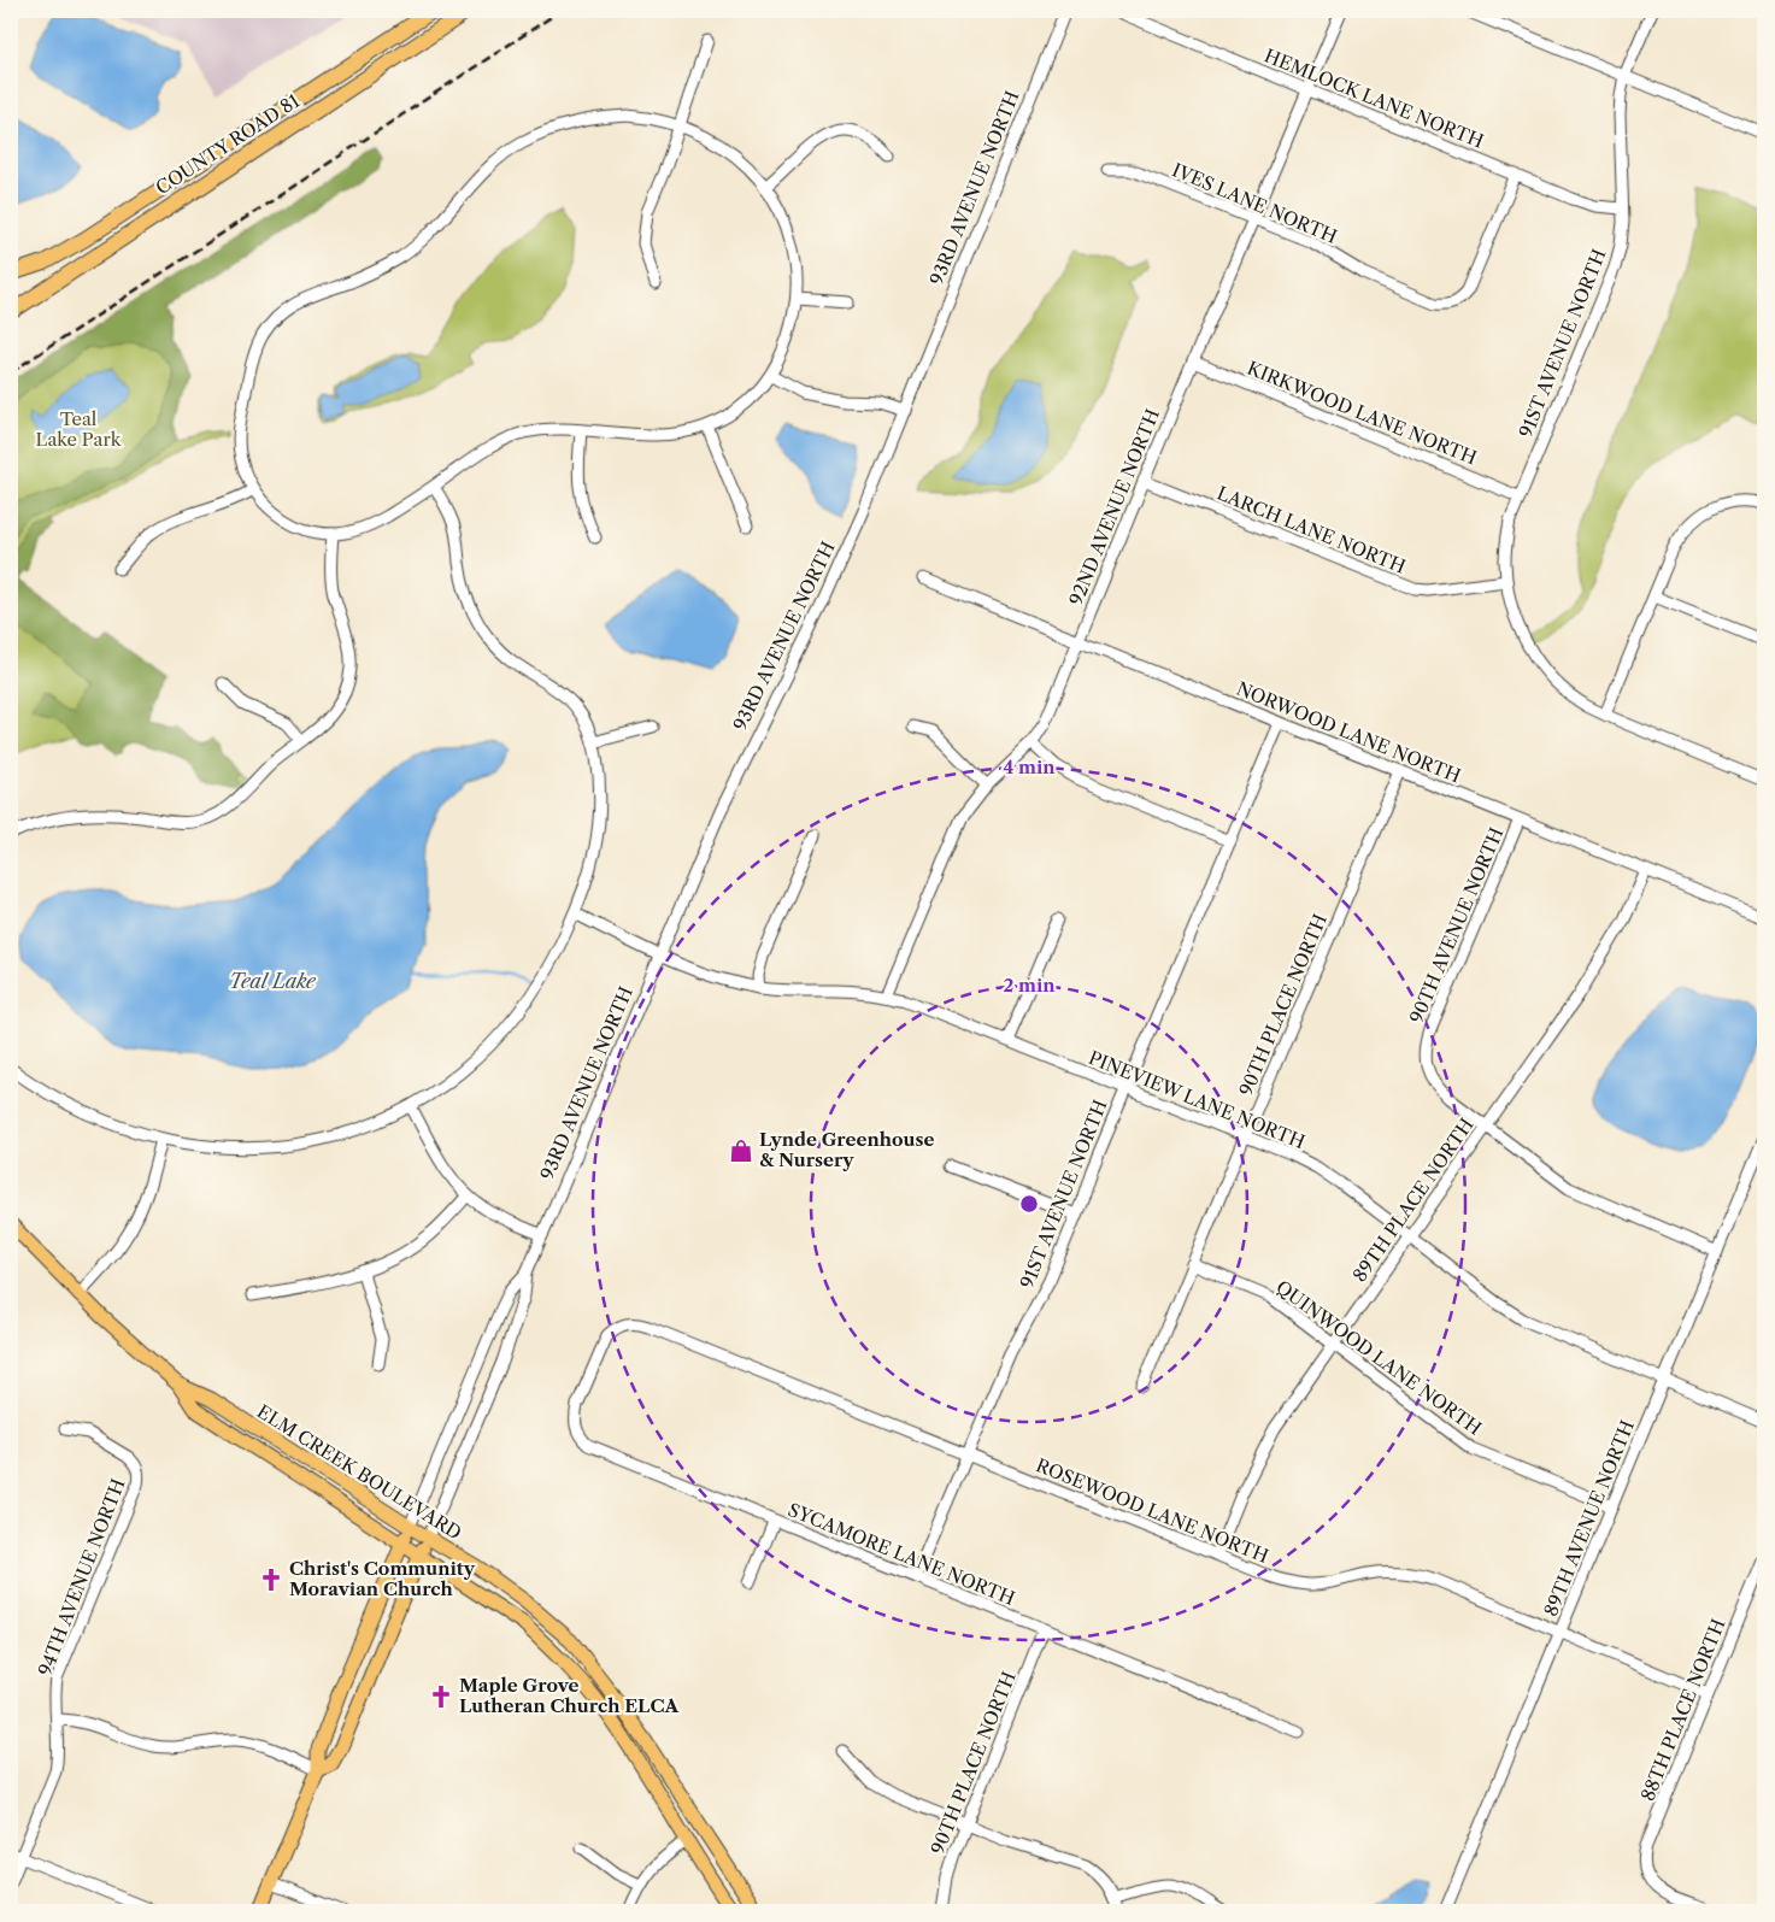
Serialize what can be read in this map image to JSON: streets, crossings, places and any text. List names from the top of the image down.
{
  "streets": {
    "highway": ["COUNTY ROAD 81"],
    "main road": ["93RD AVENUE NORTH", "ELM CREEK BOULEVARD"],
    "street": [
      "HEMLOCK LANE NORTH",
      "IVES LANE NORTH",
      "91ST AVENUE NORTH",
      "KIRKWOOD LANE NORTH",
      "92ND AVENUE NORTH",
      "LARCH LANE NORTH",
      "NORWOOD LANE NORTH",
      "90TH AVENUE NORTH",
      "90TH PLACE NORTH",
      "PINEVIEW LANE NORTH",
      "89TH PLACE NORTH",
      "QUINWOOD LANE NORTH",
      "ROSEWOOD LANE NORTH",
      "89TH AVENUE NORTH",
      "SYCAMORE LANE NORTH",
      "94TH AVENUE NORTH",
      "88TH PLACE NORTH"
    ]
  },
  "crossings": [
    ["HEMLOCK LANE NORTH", "IVES LANE NORTH"],
    ["HEMLOCK LANE NORTH", "91ST AVENUE NORTH"],
    ["HEMLOCK LANE NORTH", "92ND AVENUE NORTH"],
    ["93RD AVENUE NORTH", "PINEVIEW LANE NORTH"],
    ["93RD AVENUE NORTH", "ELM CREEK BOULEVARD"],
    ["IVES LANE NORTH", "92ND AVENUE NORTH"],
    ["91ST AVENUE NORTH", "KIRKWOOD LANE NORTH"],
    ["91ST AVENUE NORTH", "LARCH LANE NORTH"],
    ["91ST AVENUE NORTH", "NORWOOD LANE NORTH"],
    ["91ST AVENUE NORTH", "PINEVIEW LANE NORTH"],
    ["91ST AVENUE NORTH", "ROSEWOOD LANE NORTH"],
    ["91ST AVENUE NORTH", "SYCAMORE LANE NORTH"],
    ["KIRKWOOD LANE NORTH", "92ND AVENUE NORTH"],
    ["92ND AVENUE NORTH", "LARCH LANE NORTH"],
    ["92ND AVENUE NORTH", "NORWOOD LANE NORTH"],
    ["92ND AVENUE NORTH", "PINEVIEW LANE NORTH"],
    ["NORWOOD LANE NORTH", "90TH AVENUE NORTH"],
    ["NORWOOD LANE NORTH", "90TH PLACE NORTH"],
    ["NORWOOD LANE NORTH", "89TH PLACE NORTH"],
    ["90TH AVENUE NORTH", "89TH PLACE NORTH"],
    ["90TH AVENUE NORTH", "89TH AVENUE NORTH"],
    ["90TH PLACE NORTH", "PINEVIEW LANE NORTH"],
    ["90TH PLACE NORTH", "QUINWOOD LANE NORTH"],
    ["90TH PLACE NORTH", "SYCAMORE LANE NORTH"],
    ["PINEVIEW LANE NORTH", "89TH PLACE NORTH"],
    ["PINEVIEW LANE NORTH", "89TH AVENUE NORTH"],
    ["89TH PLACE NORTH", "QUINWOOD LANE NORTH"],
    ["89TH PLACE NORTH", "ROSEWOOD LANE NORTH"],
    ["QUINWOOD LANE NORTH", "89TH AVENUE NORTH"],
    ["ROSEWOOD LANE NORTH", "89TH AVENUE NORTH"],
    ["ROSEWOOD LANE NORTH", "SYCAMORE LANE NORTH"],
    ["ROSEWOOD LANE NORTH", "88TH PLACE NORTH"]
  ],
  "water": ["Teal Lake"],
  "parks": ["Teal Lake Park"],
  "places": {
    "shop": ["Lynde Greenhouse & Nursery"],
    "church": ["Christ's Community Moravian Church", "Maple Grove Lutheran Church ELCA"]
  },
  "rings": ["4 min", "2 min"]
}
